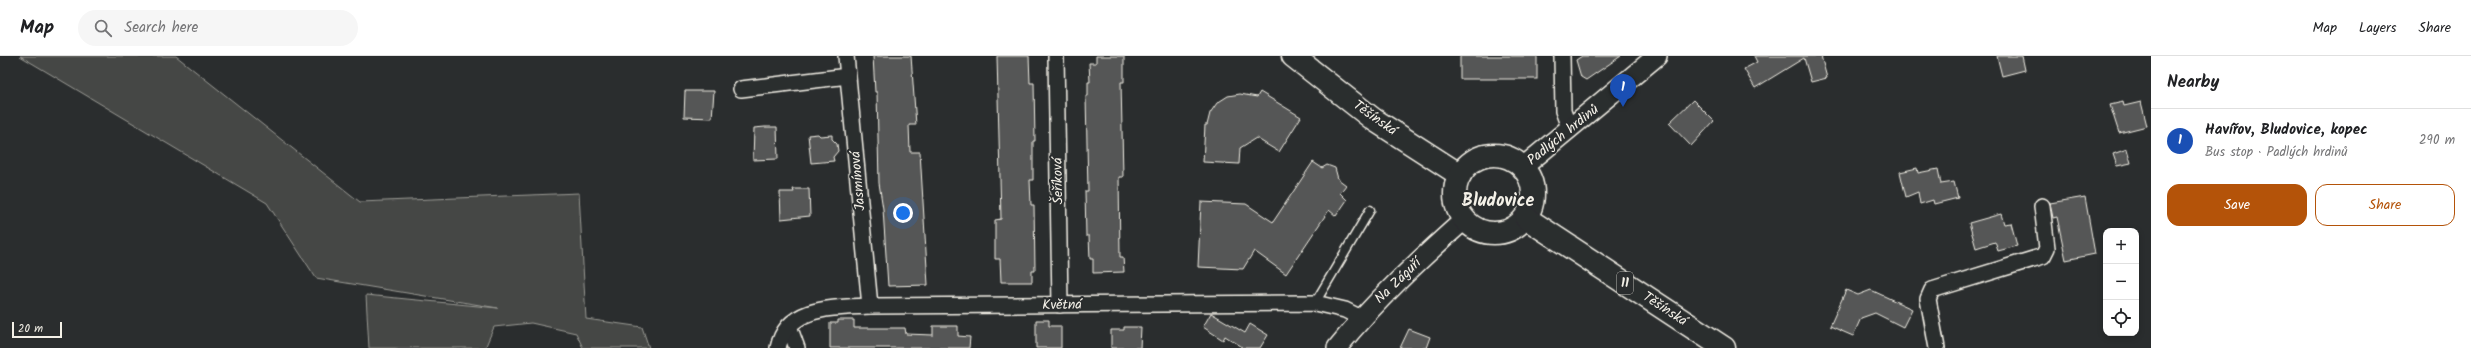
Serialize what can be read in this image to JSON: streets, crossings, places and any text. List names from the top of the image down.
{
  "streets": {
    "main road": ["Těšínská", "11"],
    "street": [
      "Padlých hrdinů",
      "Jasmínová",
      "Šeříková",
      "Na Záguří",
      "Květná"
    ]
  },
  "crossings": [
    ["Těšínská", "Padlých hrdinů"],
    ["Těšínská", "Na Záguří"],
    ["Padlých hrdinů", "Na Záguří"],
    ["Jasmínová", "Květná"],
    ["Šeříková", "Květná"],
    ["Na Záguří", "Květná"]
  ],
  "districts": ["Bludovice"],
  "scale_bar": "20 m",
  "page": {
    "header": "Map",
    "search": "Search here",
    "nav": ["Map", "Layers", "Share"],
    "heading": "Nearby",
    "pins": "1",
    "list": [
      {
        "mark": "1",
        "name": "Havířov, Bludovice, kopec",
        "note": "Bus stop · Padlých hrdinů",
        "value": "290 m"
      }
    ],
    "buttons": ["Save", "Share"],
    "map_buttons": ["+", "−"],
    "scale": "20 m"
  }
}
